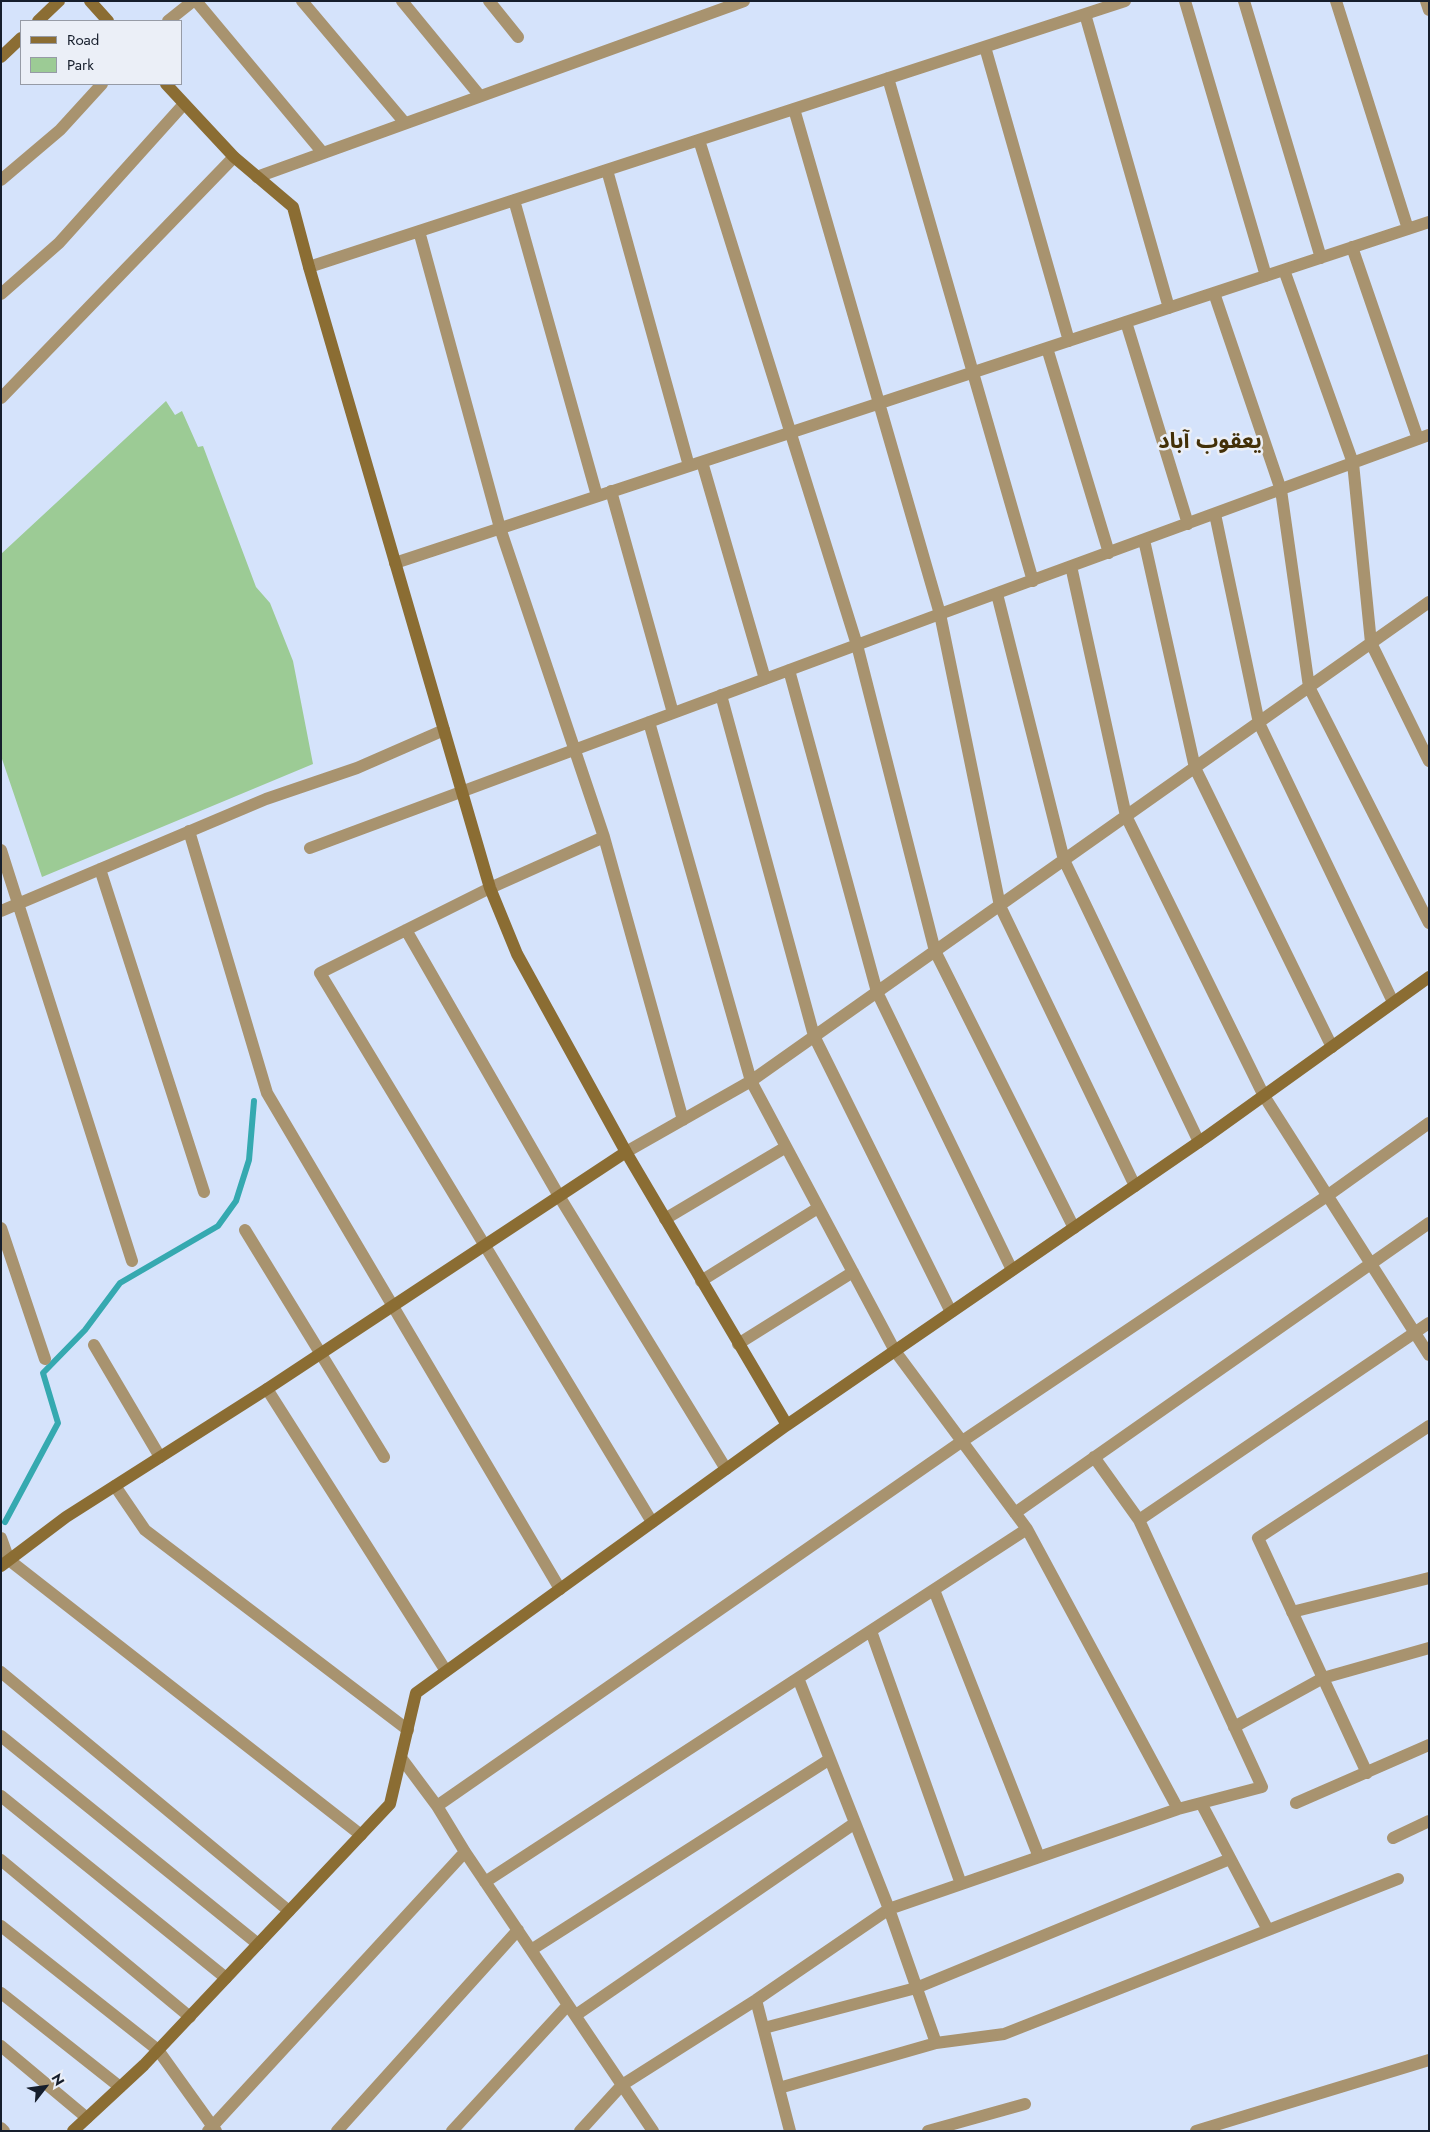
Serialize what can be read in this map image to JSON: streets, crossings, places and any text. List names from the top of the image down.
{
  "districts": ["یعقوب آباد"],
  "legend": ["Road", "Park"],
  "north": "top right"
}
